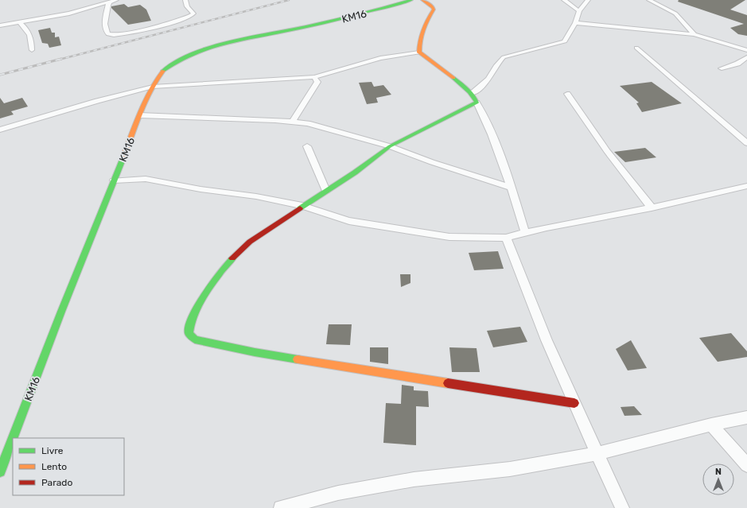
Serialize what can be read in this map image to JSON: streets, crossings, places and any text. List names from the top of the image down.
{
  "streets": {
    "street": ["KM16"]
  },
  "legend": ["Livre", "Lento", "Parado"],
  "north": "top"
}
